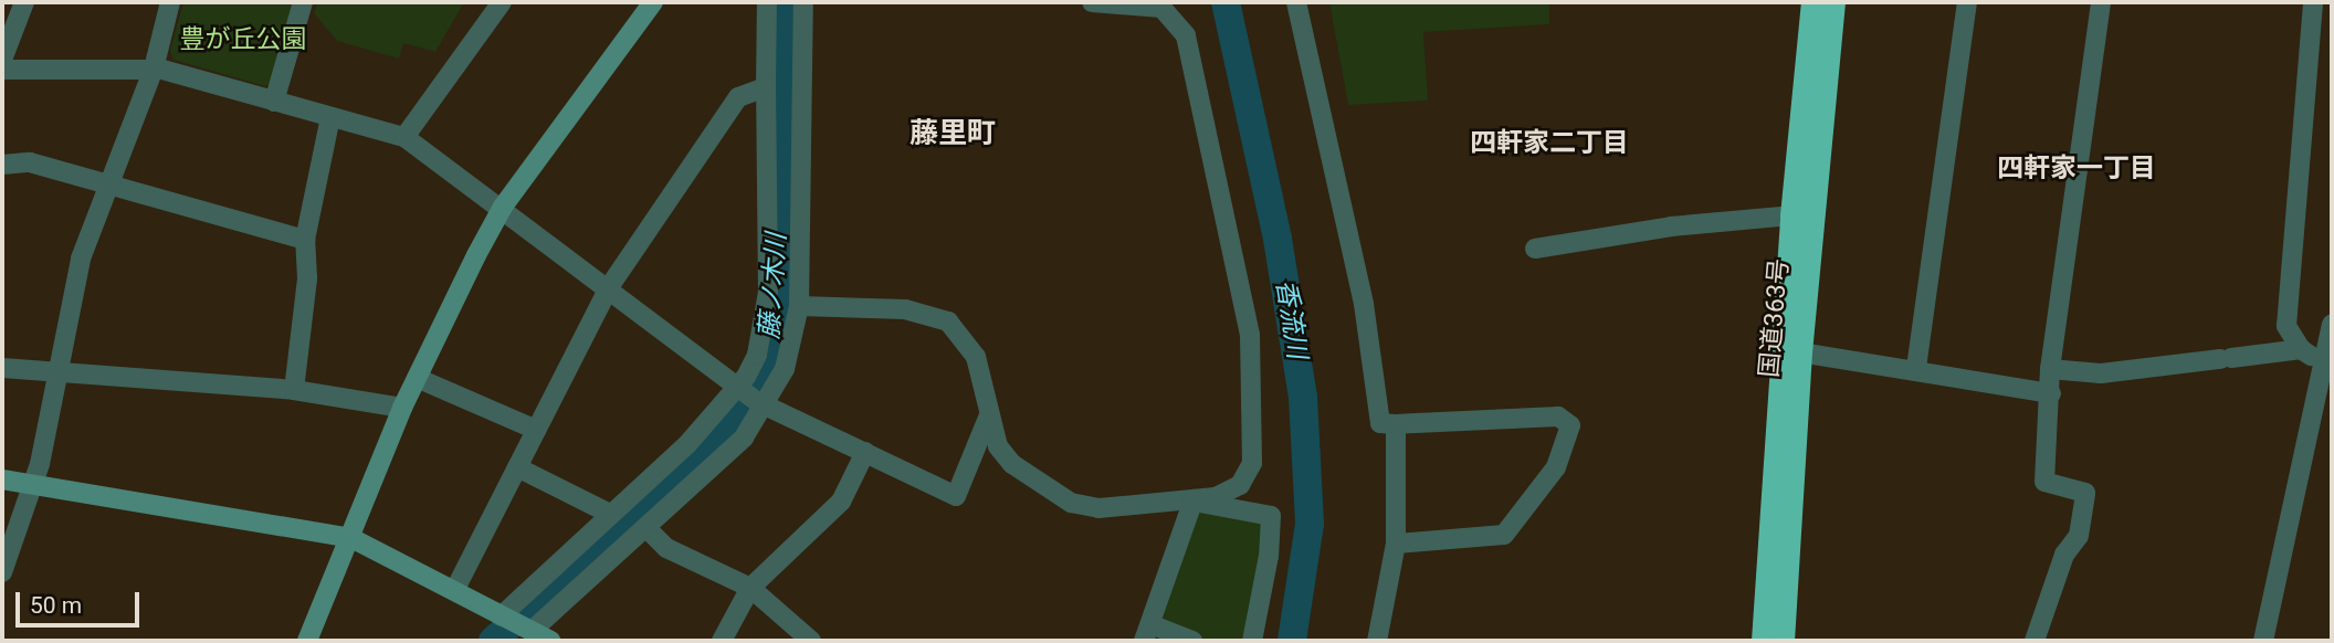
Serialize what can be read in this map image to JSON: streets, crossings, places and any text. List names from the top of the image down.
{
  "streets": {
    "highway": ["国道363号"]
  },
  "districts": ["藤里町", "四軒家二丁目", "四軒家一丁目"],
  "water": ["藤ノ木川", "香流川"],
  "parks": ["豊が丘公園"],
  "scale_bar": "50 m"
}
